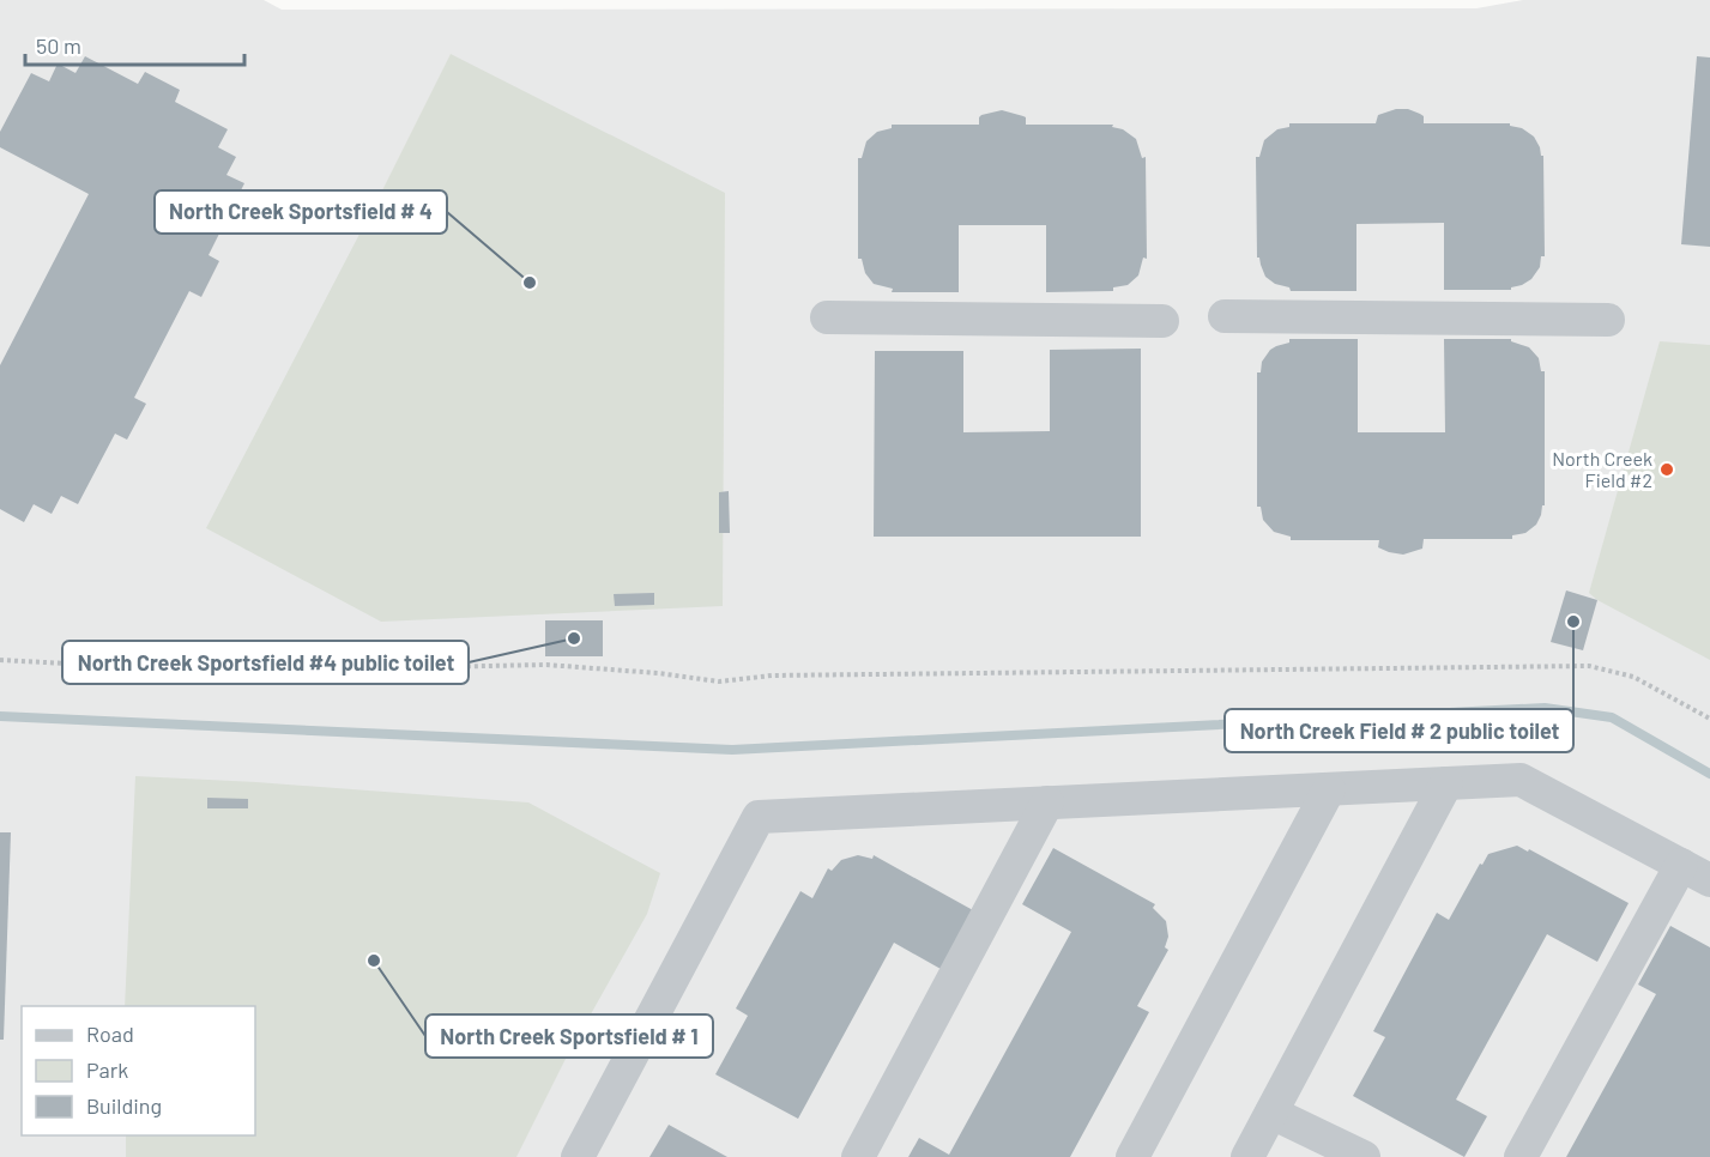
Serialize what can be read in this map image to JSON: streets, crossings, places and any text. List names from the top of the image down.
{
  "places": [
    "North Creek Sportsfield # 4",
    "North Creek Field #2",
    "North Creek Field # 2 public toilet",
    "North Creek Sportsfield #4 public toilet",
    "North Creek Sportsfield # 1"
  ],
  "legend": ["Road", "Park", "Building"],
  "scale_bar": "50 m"
}
